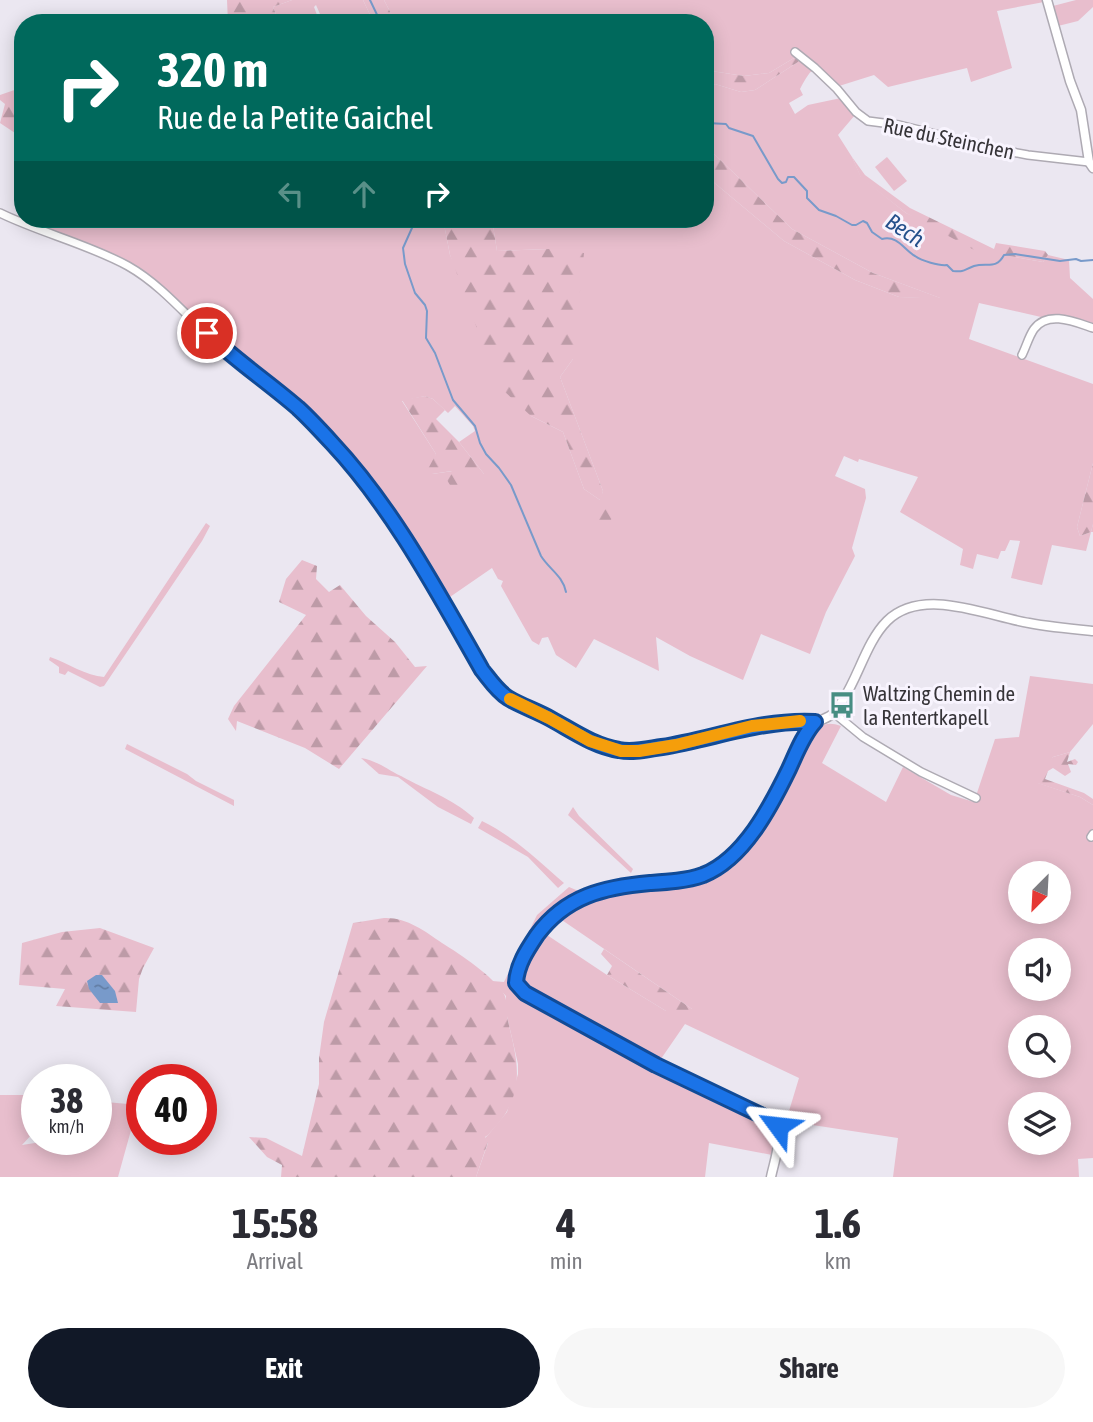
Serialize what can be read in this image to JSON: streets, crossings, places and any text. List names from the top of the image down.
{
  "streets": {
    "street": ["Rue du Steinchen"]
  },
  "water": ["Bech"],
  "places": {
    "bus stop": ["Waltzing Chemin de la Rentertkapell"]
  },
  "north": "bottom left",
  "page": {
    "turn": ["320 m", "Rue de la Petite Gaichel"],
    "speed": "38 km/h",
    "limit": "40",
    "eta": [
      "15:58",
      "Arrival",
      "4",
      "min",
      "1.6",
      "km"
    ],
    "buttons": ["Exit", "Share"]
  }
}
